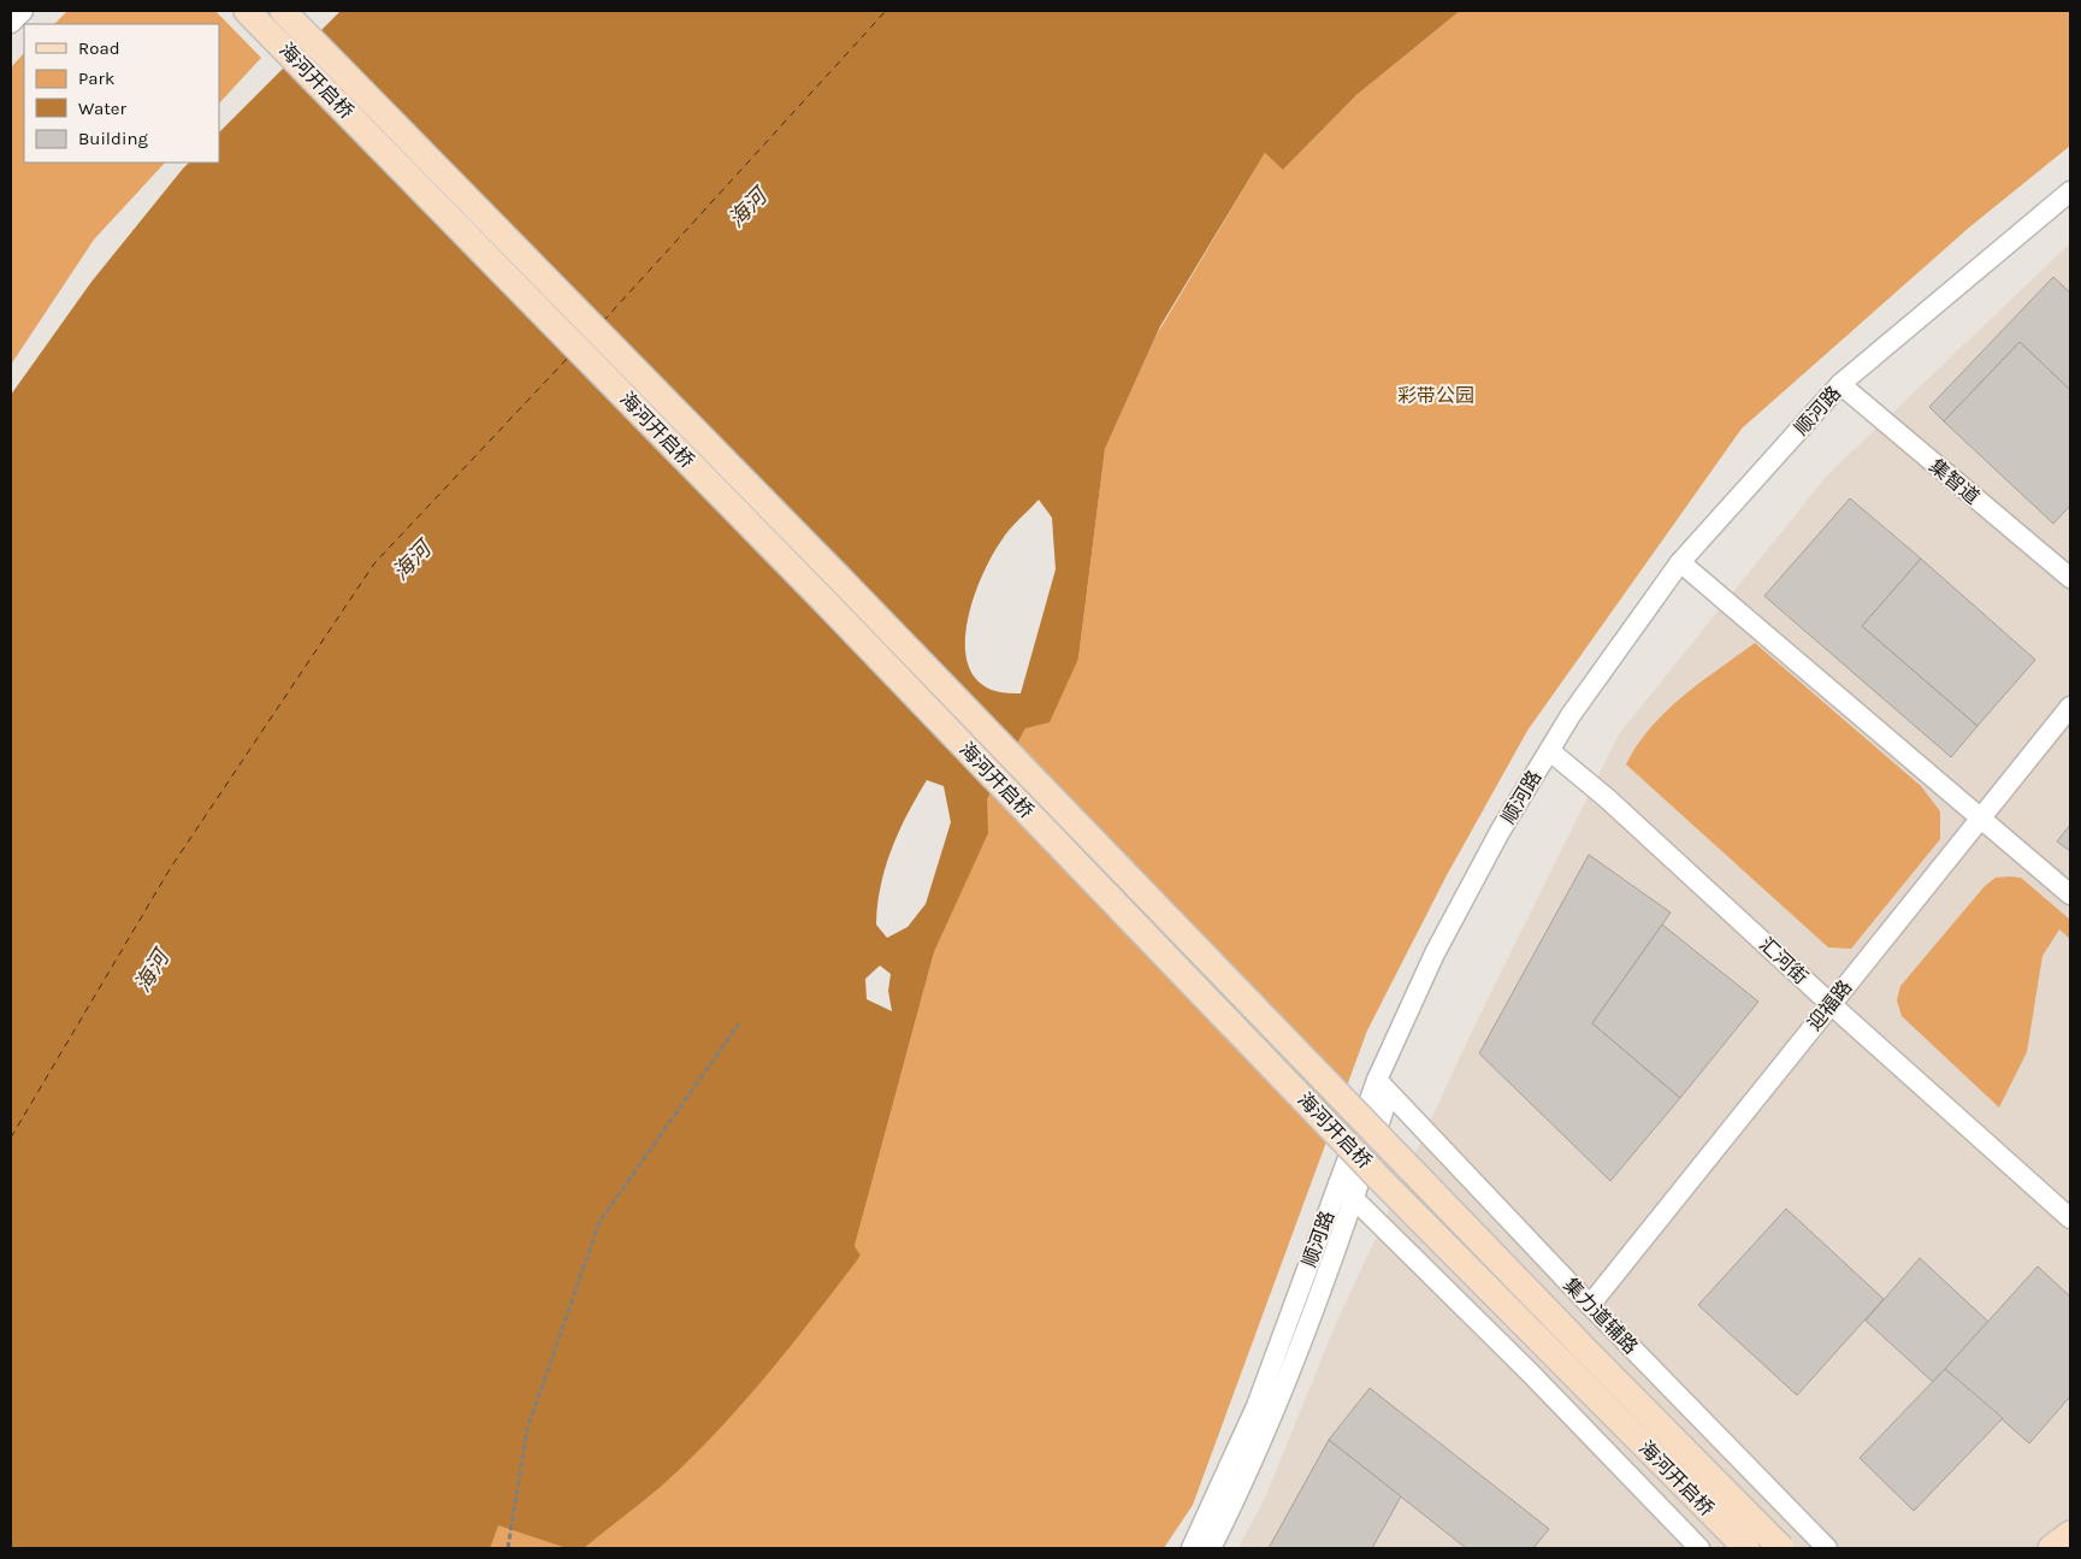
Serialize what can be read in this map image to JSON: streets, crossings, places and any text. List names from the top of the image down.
{
  "streets": {
    "main road": ["海河开启桥"],
    "street": [
      "顺河路",
      "集智道",
      "汇河街",
      "迎福路",
      "集力道辅路"
    ]
  },
  "crossings": [
    ["顺河路", "集智道"],
    ["顺河路", "汇河街"],
    ["顺河路", "集力道辅路"],
    ["汇河街", "迎福路"],
    ["迎福路", "集力道辅路"]
  ],
  "water": ["海河"],
  "parks": ["彩带公园"],
  "legend": [
    "Road",
    "Park",
    "Water",
    "Building"
  ]
}
